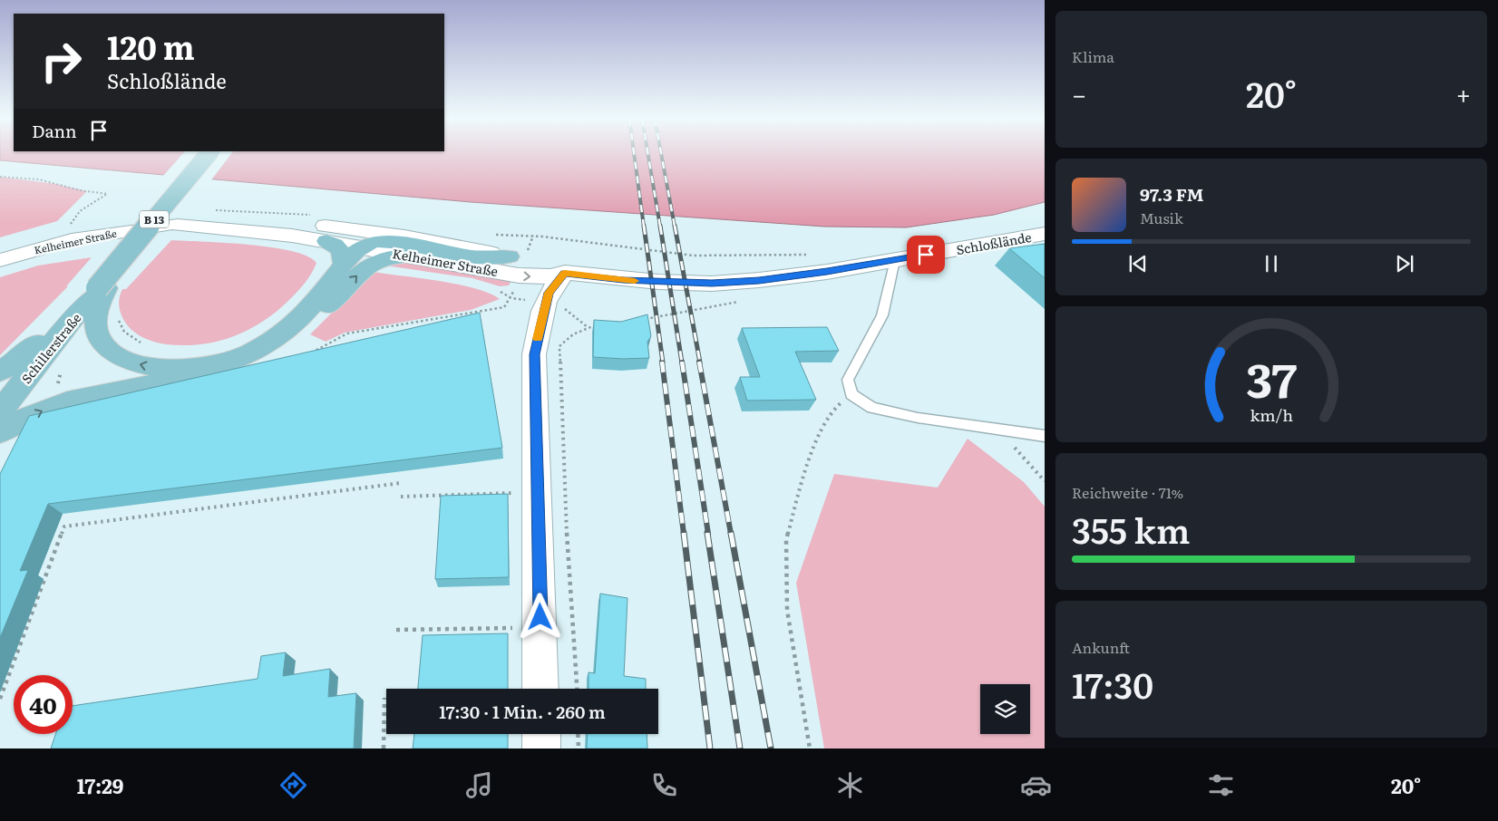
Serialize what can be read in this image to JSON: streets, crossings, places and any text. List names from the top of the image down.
{
  "streets": {
    "main road": ["B 13", "Schillerstraße"],
    "street": ["Kelheimer Straße", "Schloßlände"]
  },
  "crossings": [
    ["B 13", "Schillerstraße"],
    ["Kelheimer Straße", "Schloßlände"]
  ],
  "page": {
    "tile": [
      "Klima",
      ["Reichweite · 71%", "355 km"],
      ["Ankunft", "17:30"]
    ],
    "turn": ["120 m", "Schloßlände"],
    "heat": ["−", "20°", "+"],
    "then": "Dann",
    "song": ["97.3 FM", "Musik"],
    "limit": "40",
    "trip": "17:30 · 1 Min. · 260 m",
    "tabs": ["17:29", "20°"],
    "gauge": ["37", "km/h"]
  }
}
